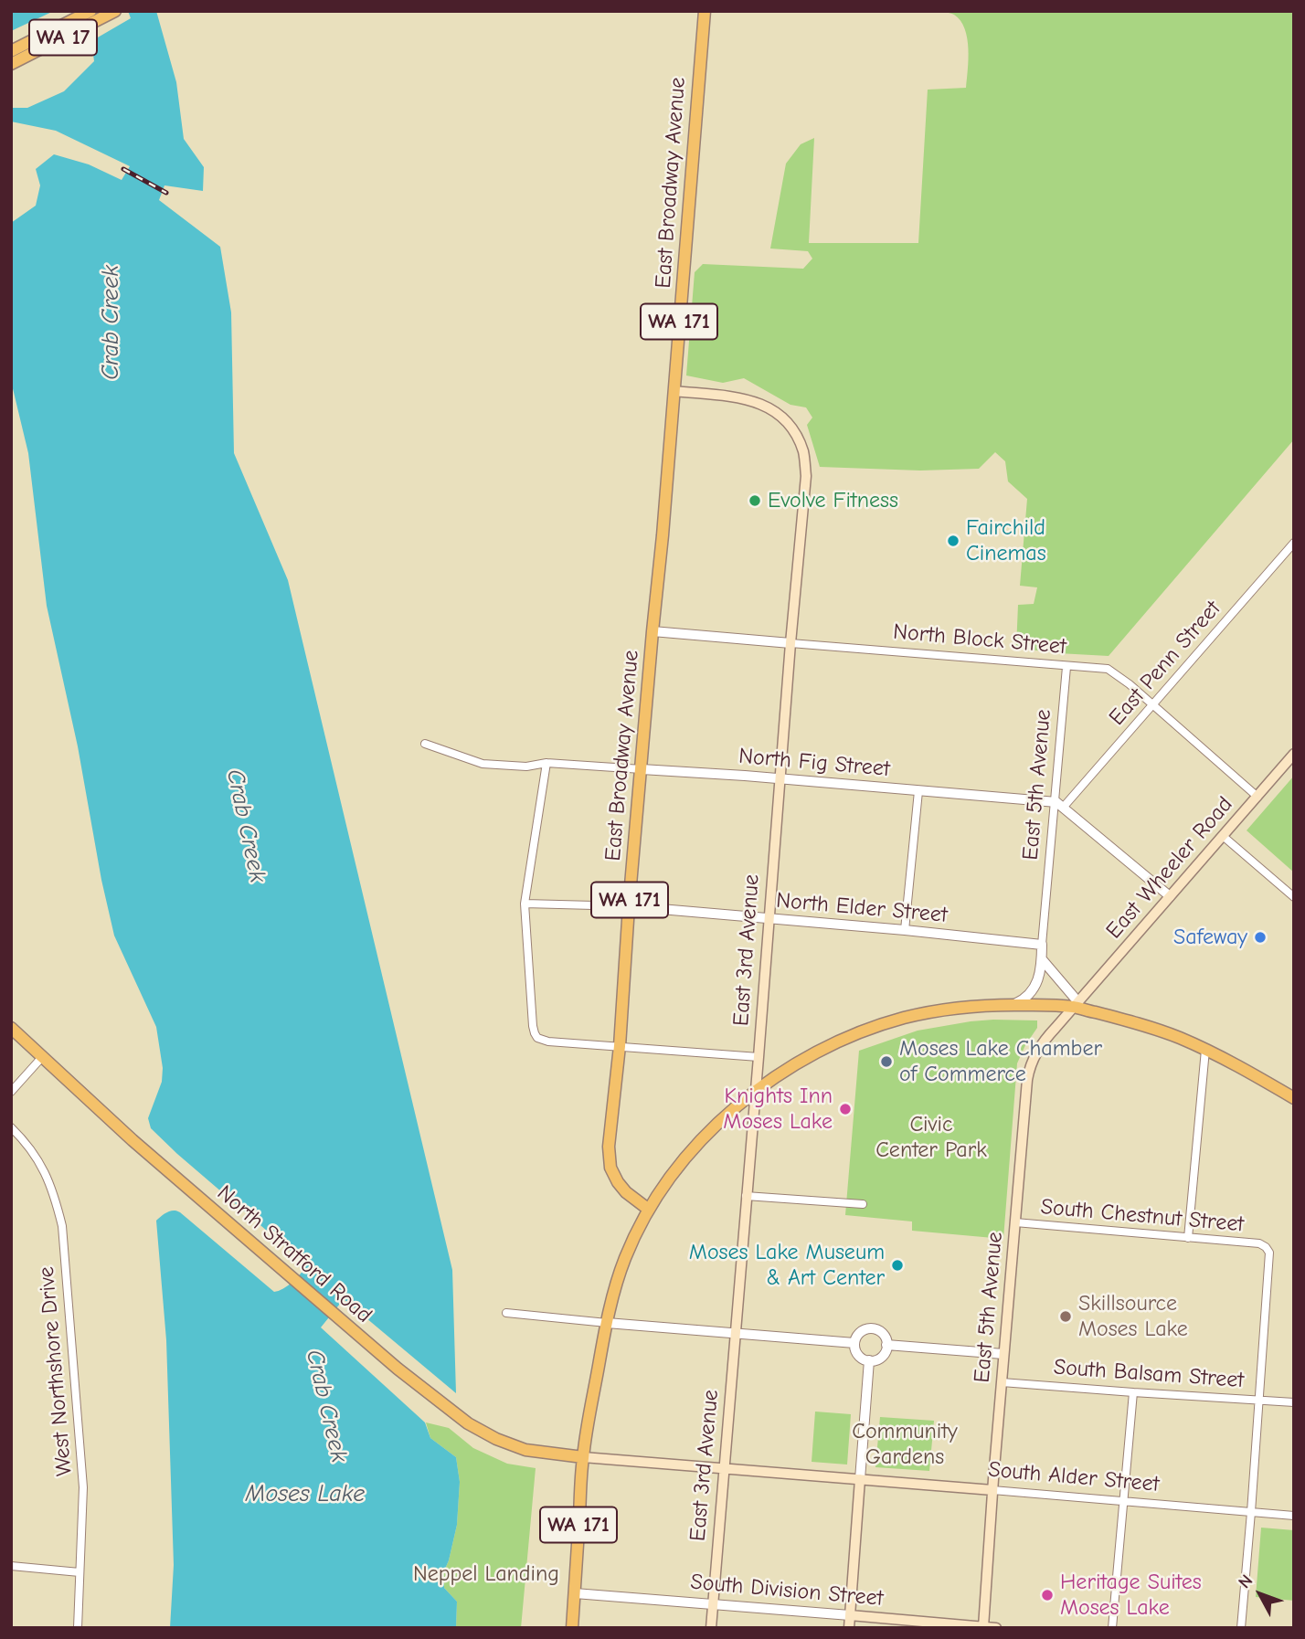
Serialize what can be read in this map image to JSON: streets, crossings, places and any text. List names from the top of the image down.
{
  "streets": {
    "main road": [
      "WA 17",
      "East Broadway Avenue",
      "WA 171",
      "East 5th Avenue",
      "East Wheeler Road",
      "East 3rd Avenue",
      "North Stratford Road",
      "South Alder Street",
      "South Division Street"
    ],
    "street": [
      "North Block Street",
      "East Penn Street",
      "North Fig Street",
      "North Elder Street",
      "South Chestnut Street",
      "West Northshore Drive",
      "South Balsam Street"
    ]
  },
  "crossings": [
    ["East Broadway Avenue", "WA 171"],
    ["East Broadway Avenue", "North Block Street"],
    ["East Broadway Avenue", "North Fig Street"],
    ["East Broadway Avenue", "North Elder Street"],
    ["East Broadway Avenue", "East 3rd Avenue"],
    ["WA 171", "North Stratford Road"],
    ["WA 171", "South Alder Street"],
    ["WA 171", "South Division Street"],
    ["North Block Street", "East Penn Street"],
    ["North Block Street", "East 5th Avenue"],
    ["North Block Street", "East Wheeler Road"],
    ["North Block Street", "East 3rd Avenue"],
    ["East Penn Street", "North Fig Street"],
    ["East Penn Street", "East 5th Avenue"],
    ["North Fig Street", "East 5th Avenue"],
    ["North Fig Street", "East 3rd Avenue"],
    ["East 5th Avenue", "East Wheeler Road"],
    ["East 5th Avenue", "North Elder Street"],
    ["East 5th Avenue", "South Chestnut Street"],
    ["East 5th Avenue", "South Balsam Street"],
    ["East 5th Avenue", "South Alder Street"],
    ["East 5th Avenue", "South Division Street"],
    ["North Elder Street", "East 3rd Avenue"],
    ["East 3rd Avenue", "South Alder Street"],
    ["East 3rd Avenue", "South Division Street"],
    ["South Chestnut Street", "South Balsam Street"],
    ["North Stratford Road", "South Alder Street"]
  ],
  "water": ["Crab Creek", "Moses Lake"],
  "parks": ["Civic Center Park", "Community Gardens", "Neppel Landing"],
  "places": [
    "Evolve Fitness",
    "Fairchild Cinemas",
    "Safeway",
    "Moses Lake Chamber of Commerce",
    "Knights Inn Moses Lake",
    "Moses Lake Museum & Art Center",
    "Skillsource Moses Lake",
    "Heritage Suites Moses Lake"
  ],
  "north": "top left"
}
